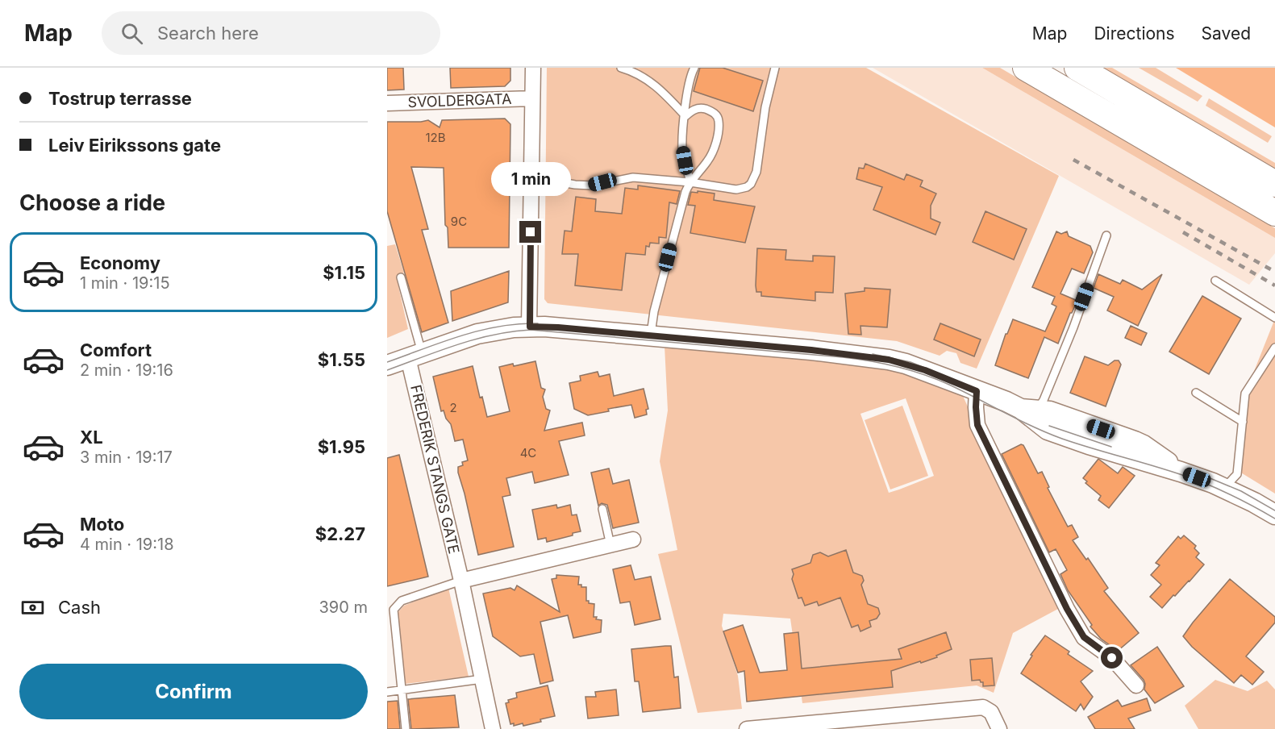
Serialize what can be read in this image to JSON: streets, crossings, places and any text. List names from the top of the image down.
{
  "streets": {
    "street": ["SVOLDERGATA", "FREDERIK STANGS GATE"]
  },
  "house_numbers": [
    "12B",
    "9C",
    "2",
    "4C"
  ],
  "page": {
    "header": "Map",
    "search": "Search here",
    "nav": ["Map", "Directions", "Saved"],
    "banner": ["Tostrup terrasse", "Leiv Eirikssons gate"],
    "bubble": "1 min",
    "heading": "Choose a ride",
    "list": [
      {
        "name": "Economy",
        "note": "1 min · 19:15",
        "value": "$1.15"
      },
      {
        "name": "Comfort",
        "note": "2 min · 19:16",
        "value": "$1.55"
      },
      {
        "name": "XL",
        "note": "3 min · 19:17",
        "value": "$1.95"
      },
      {
        "name": "Moto",
        "note": "4 min · 19:18",
        "value": "$2.27"
      }
    ],
    "pay": ["Cash", "390 m"],
    "buttons": "Confirm"
  }
}
